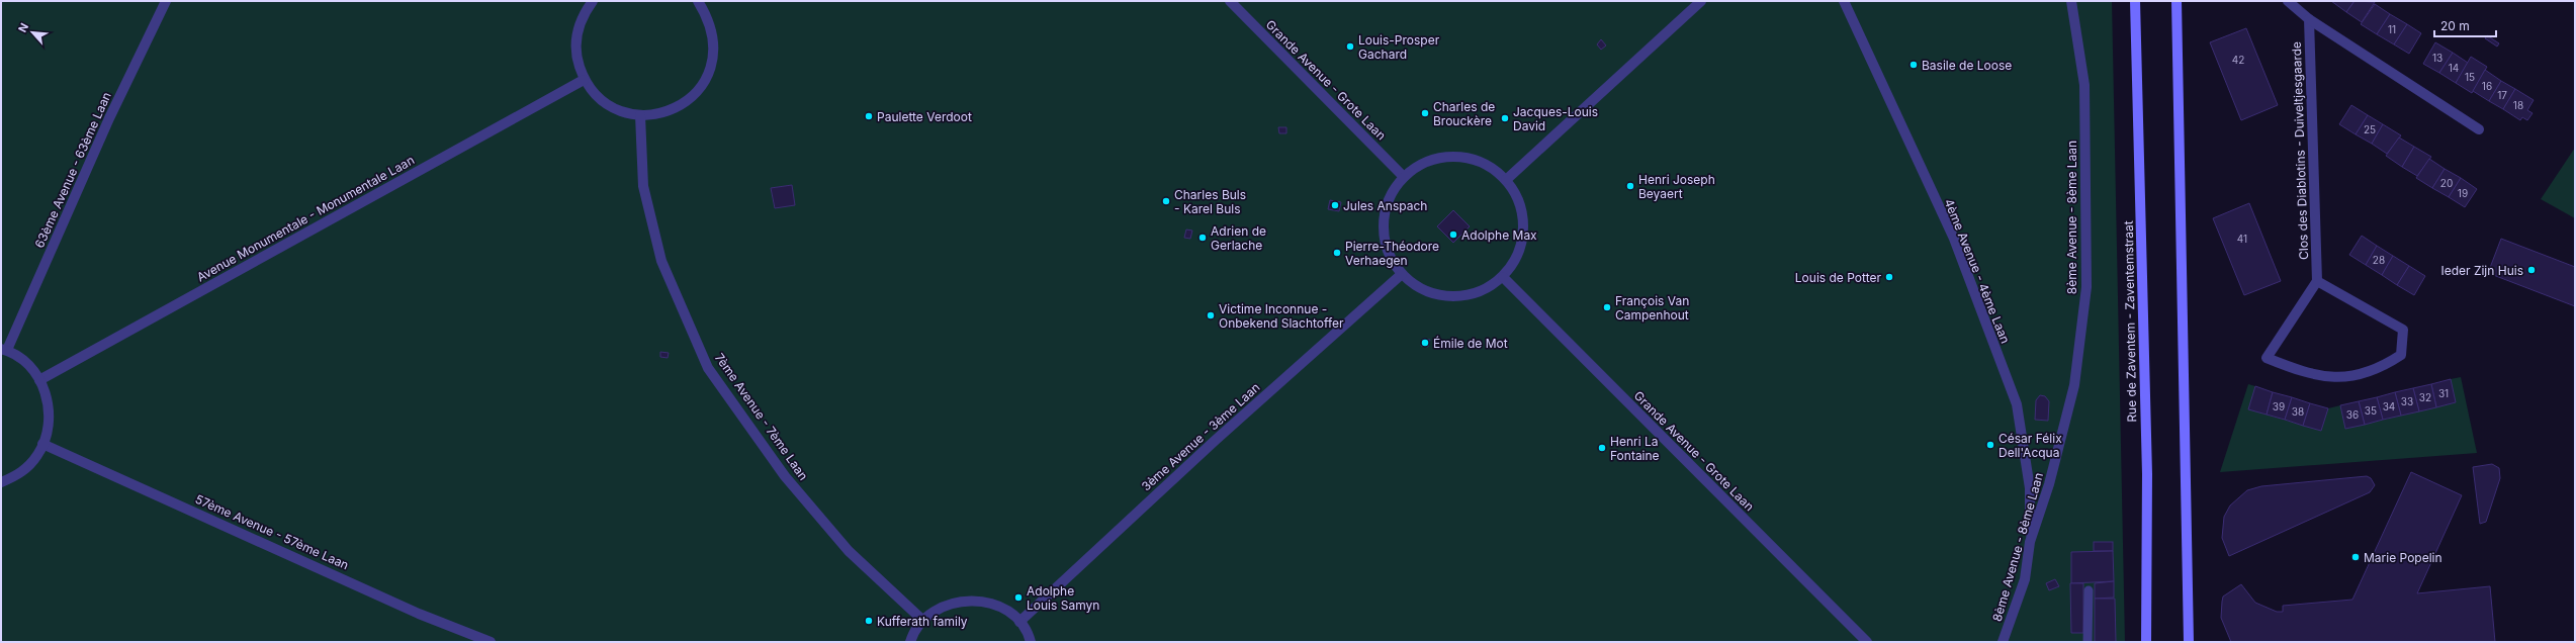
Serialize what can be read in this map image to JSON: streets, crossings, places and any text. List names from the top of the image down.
{
  "streets": {
    "main road": ["Rue de Zaventem - Zaventemstraat"],
    "street": [
      "Grande Avenue - Grote Laan",
      "Clos des Diablotins - Duiveltjesgaarde",
      "63ème Avenue - 63ème Laan",
      "8ème Avenue - 8ème Laan",
      "Avenue Monumentale - Monumentale Laan",
      "4ème Avenue - 4ème Laan",
      "7ème Avenue - 7ème Laan",
      "3ème Avenue - 3ème Laan",
      "57ème Avenue - 57ème Laan"
    ]
  },
  "crossings": [
    ["Grande Avenue - Grote Laan", "3ème Avenue - 3ème Laan"],
    ["8ème Avenue - 8ème Laan", "4ème Avenue - 4ème Laan"]
  ],
  "places": [
    "Louis-Prosper Gachard",
    "Basile de Loose",
    "Charles de Brouckère",
    "Paulette Verdoot",
    "Jacques-Louis David",
    "Henri Joseph Beyaert",
    "Charles Buls - Karel Buls",
    "Jules Anspach",
    "Adolphe Max",
    "Adrien de Gerlache",
    "Pierre-Théodore Verhaegen",
    "Ieder Zijn Huis",
    "Louis de Potter",
    "François Van Campenhout",
    "Victime Inconnue - Onbekend Slachtoffer",
    "Émile de Mot",
    "César Félix Dell'Acqua",
    "Henri La Fontaine",
    "Marie Popelin",
    "Adolphe Louis Samyn",
    "Kufferath family"
  ],
  "house_numbers": [
    "11",
    "13",
    "42",
    "14",
    "15",
    "16",
    "17",
    "18",
    "25",
    "20",
    "19",
    "41",
    "28",
    "31",
    "32",
    "33",
    "39",
    "34",
    "35",
    "38",
    "36"
  ],
  "scale_bar": "20 m",
  "north": "top left"
}
